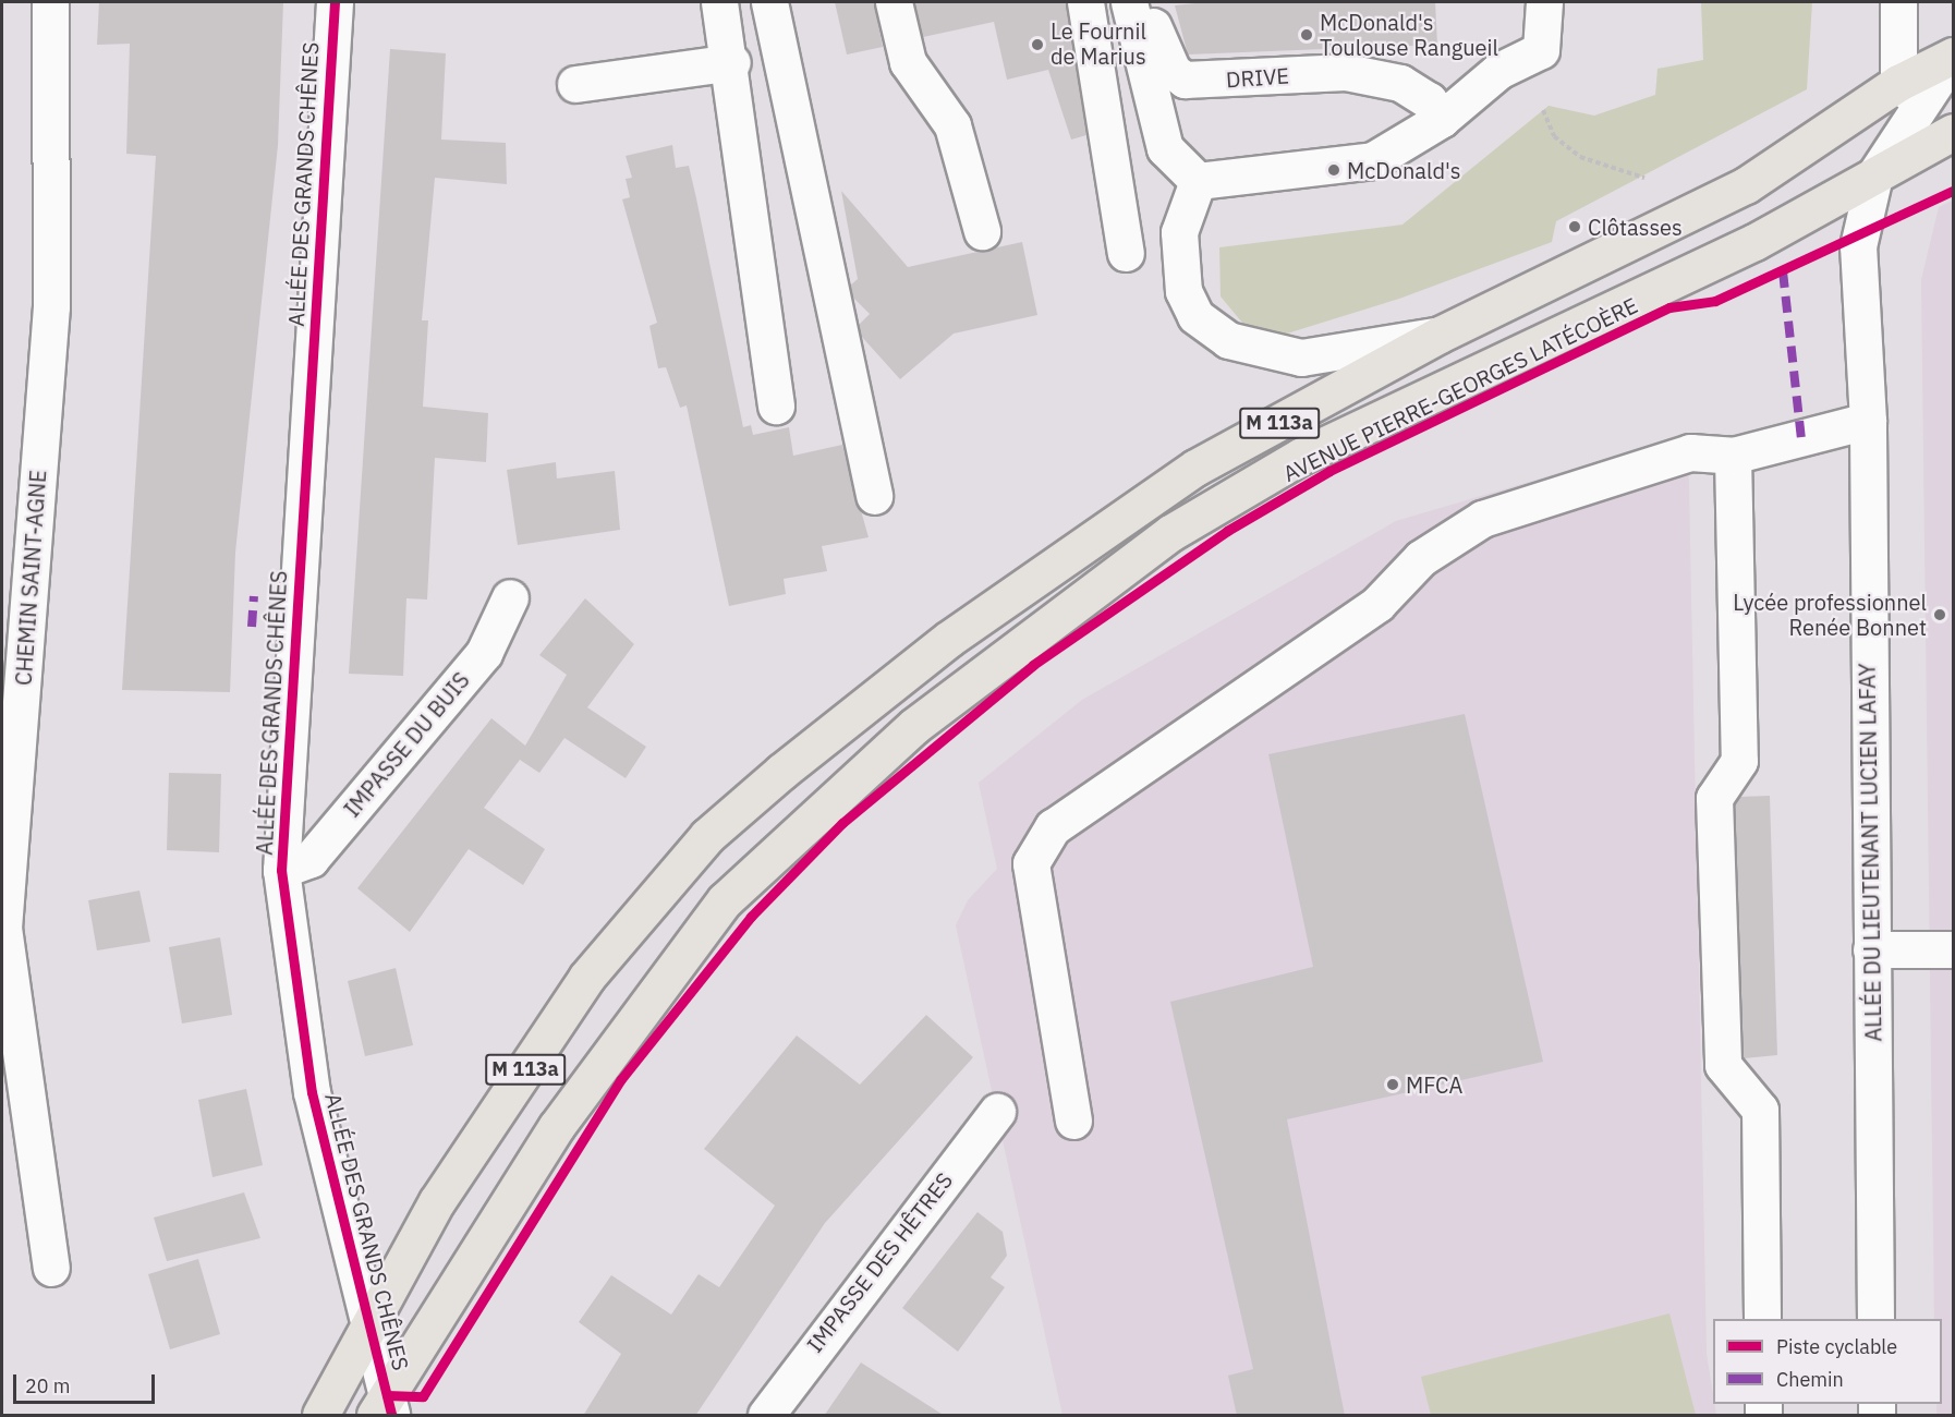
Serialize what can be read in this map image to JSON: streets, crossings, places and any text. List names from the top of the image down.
{
  "streets": {
    "main road": ["AVENUE PIERRE-GEORGES LATÉCOÈRE", "M 113a"],
    "street": [
      "DRIVE",
      "ALLÉE DES GRANDS CHÊNES",
      "CHEMIN SAINT-AGNE",
      "IMPASSE DU BUIS",
      "ALLÉE DU LIEUTENANT LUCIEN LAFAY",
      "IMPASSE DES HÊTRES"
    ]
  },
  "crossings": [
    ["ALLÉE DES GRANDS CHÊNES", "AVENUE PIERRE-GEORGES LATÉCOÈRE"],
    ["ALLÉE DES GRANDS CHÊNES", "M 113a"],
    ["ALLÉE DES GRANDS CHÊNES", "IMPASSE DU BUIS"],
    ["AVENUE PIERRE-GEORGES LATÉCOÈRE", "ALLÉE DU LIEUTENANT LUCIEN LAFAY"],
    ["M 113a", "ALLÉE DU LIEUTENANT LUCIEN LAFAY"]
  ],
  "places": [
    "McDonald's Toulouse Rangueil",
    "Le Fournil de Marius",
    "McDonald's",
    "Clôtasses",
    "Lycée professionnel Renée Bonnet",
    "MFCA"
  ],
  "legend": ["Piste cyclable", "Chemin"],
  "scale_bar": "20 m"
}
